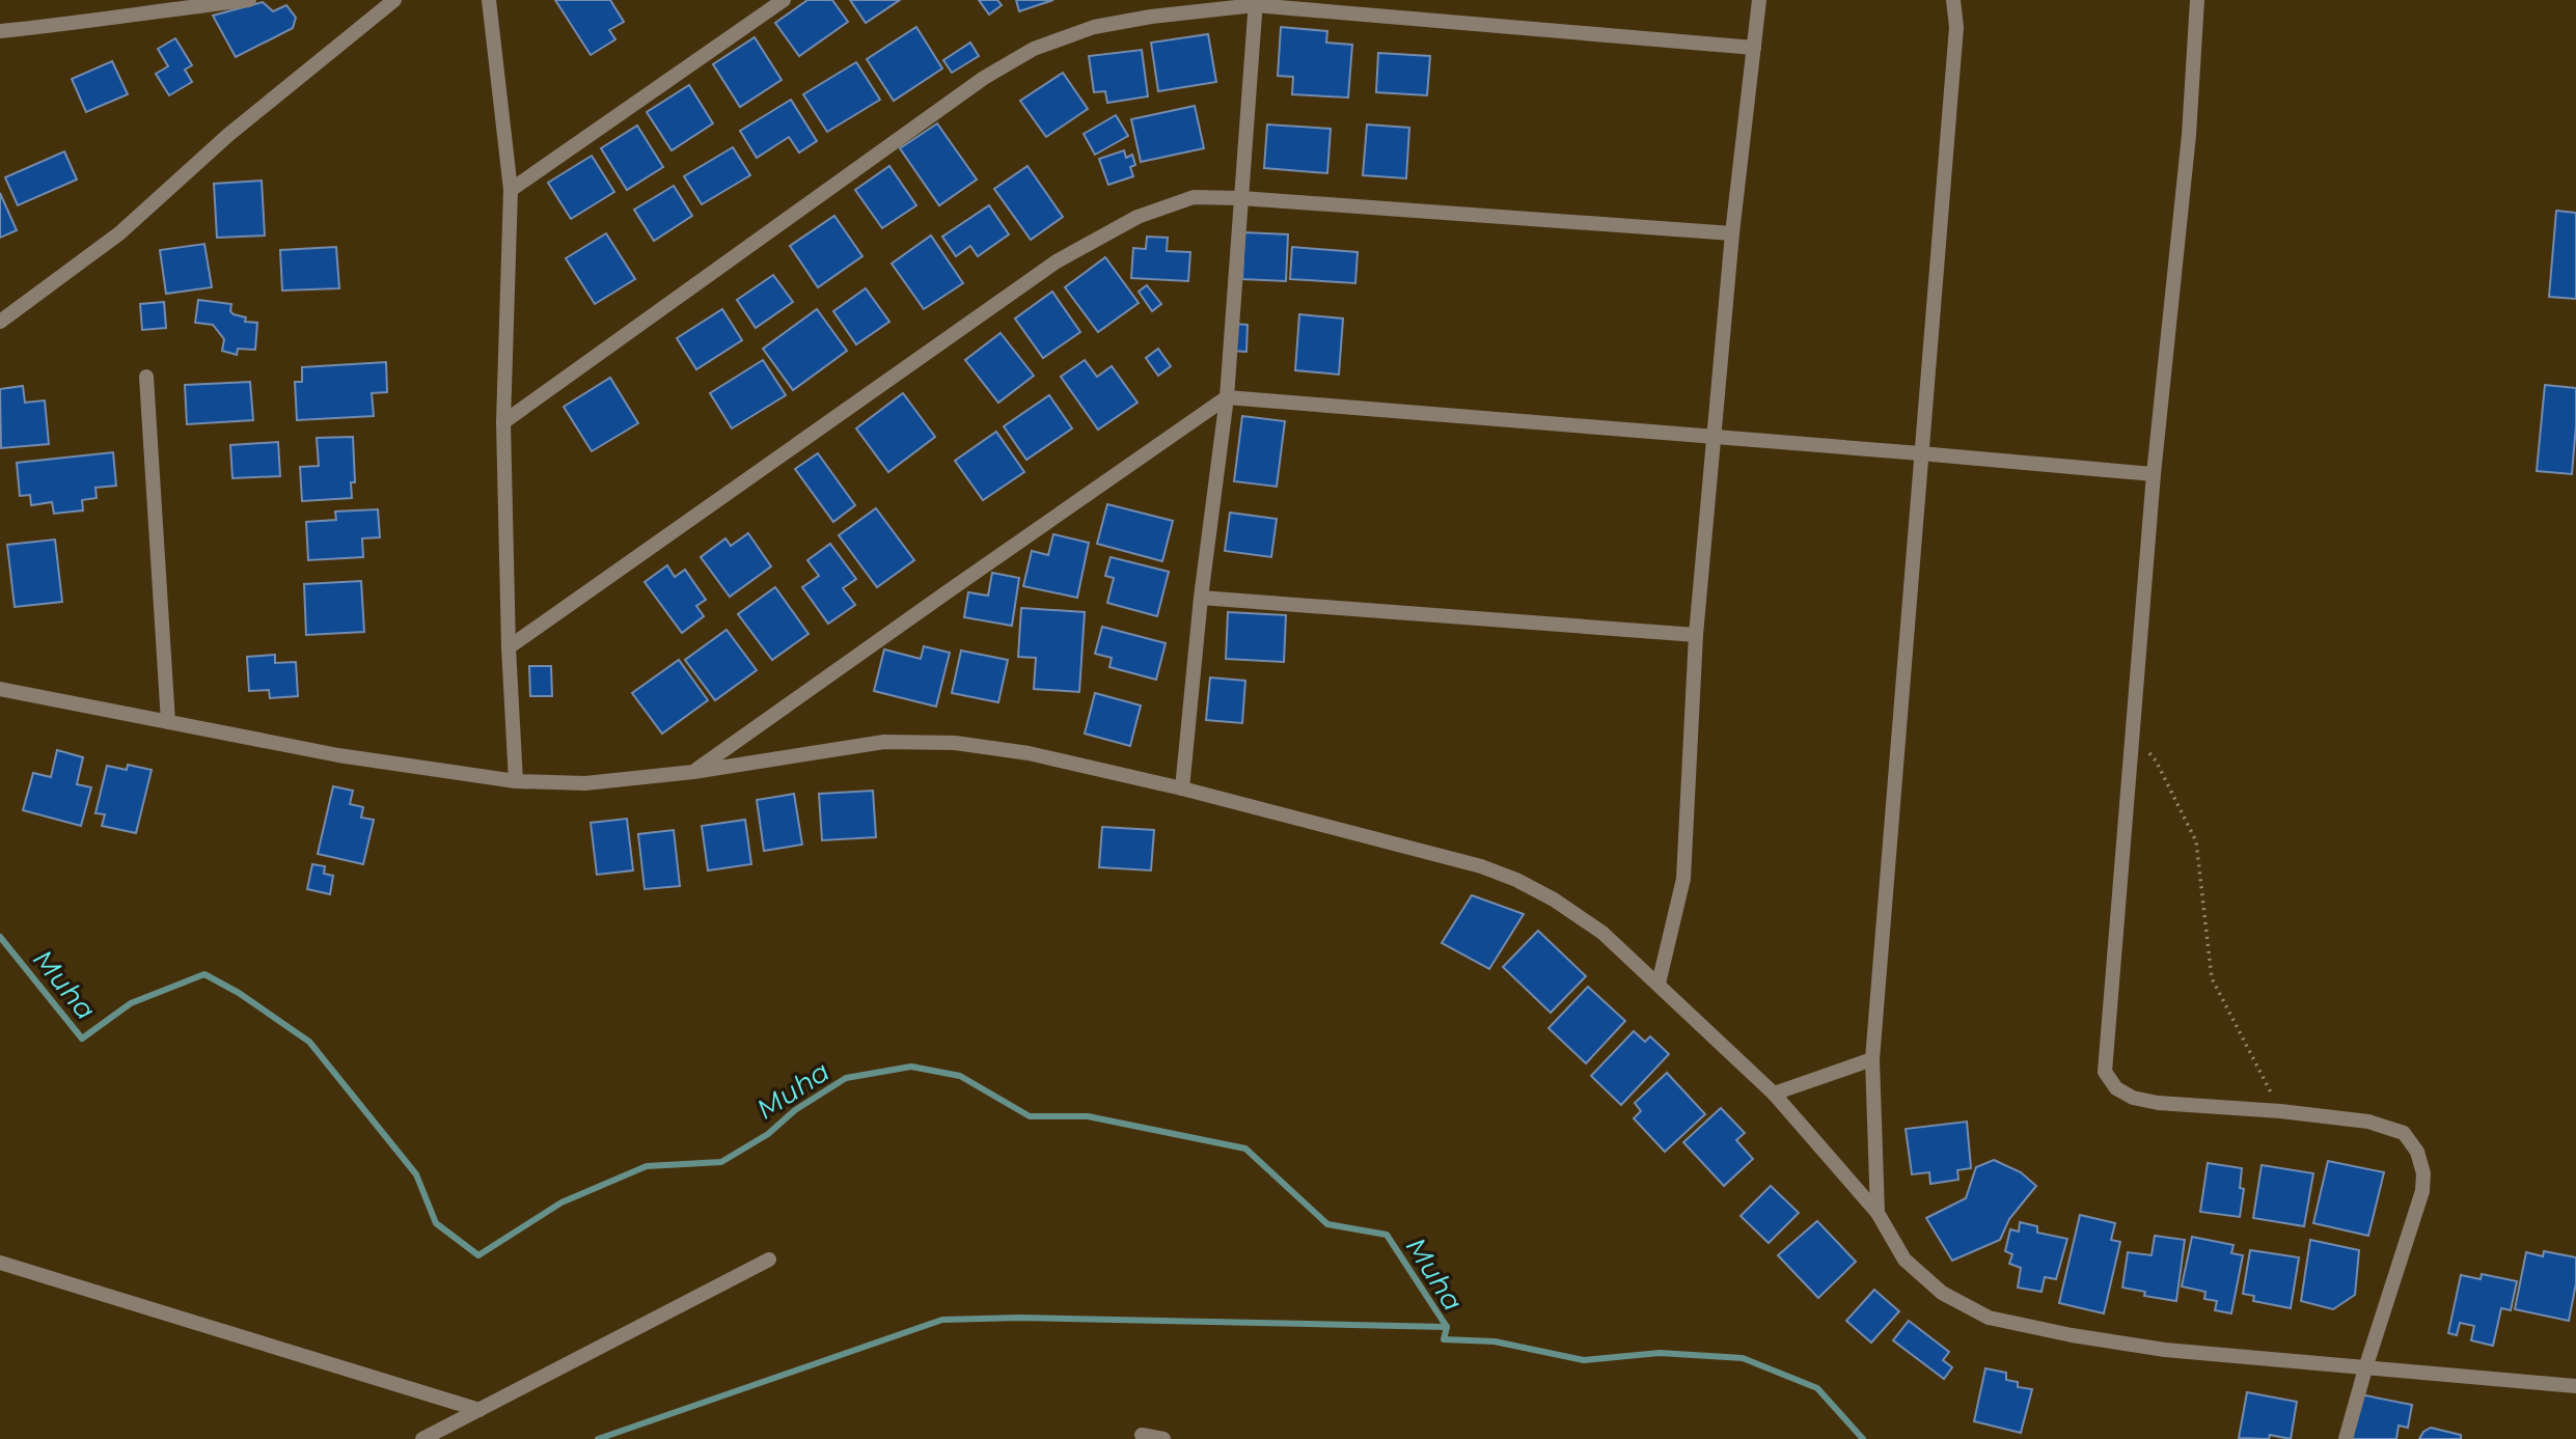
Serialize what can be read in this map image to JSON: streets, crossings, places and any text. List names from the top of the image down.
{
  "water": ["Muha"]
}
